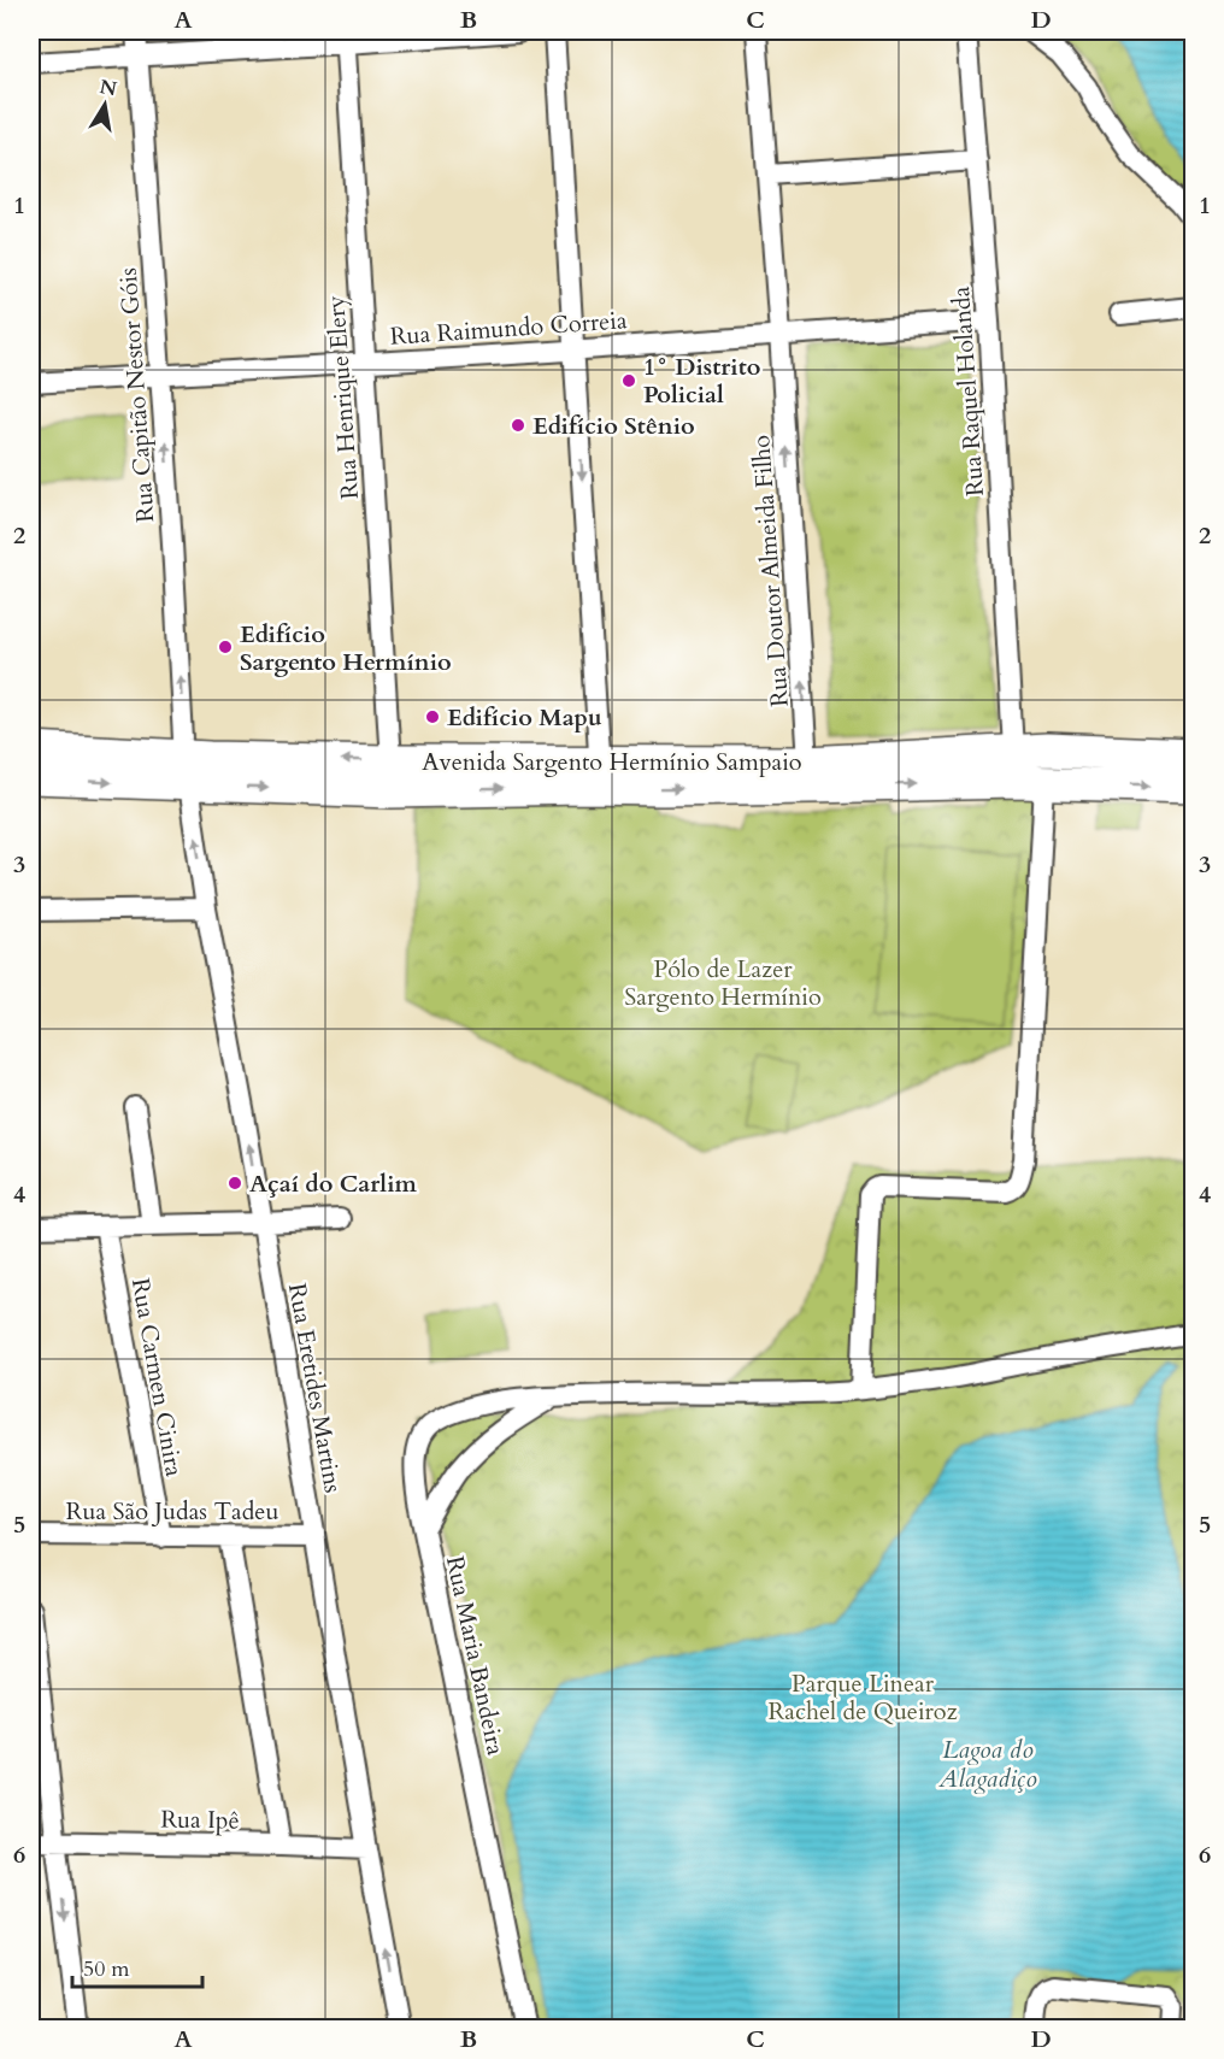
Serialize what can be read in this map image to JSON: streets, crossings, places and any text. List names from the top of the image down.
{
  "streets": {
    "main road": ["Avenida Sargento Hermínio Sampaio"],
    "street": [
      "Rua Raimundo Correia",
      "Rua Raquel Holanda",
      "Rua Capitão Nestor Góis",
      "Rua Henrique Elery",
      "Rua Doutor Almeida Filho",
      "Rua Carmen Cinira",
      "Rua Eretides Martins",
      "Rua São Judas Tadeu",
      "Rua Maria Bandeira",
      "Rua Ipê"
    ]
  },
  "crossings": [
    ["Rua Raimundo Correia", "Rua Raquel Holanda"],
    ["Rua Raimundo Correia", "Rua Capitão Nestor Góis"],
    ["Rua Raimundo Correia", "Rua Henrique Elery"],
    ["Rua Raimundo Correia", "Rua Doutor Almeida Filho"],
    ["Rua Raquel Holanda", "Avenida Sargento Hermínio Sampaio"],
    ["Rua Capitão Nestor Góis", "Avenida Sargento Hermínio Sampaio"],
    ["Rua Capitão Nestor Góis", "Rua Eretides Martins"],
    ["Rua Henrique Elery", "Avenida Sargento Hermínio Sampaio"],
    ["Rua Doutor Almeida Filho", "Avenida Sargento Hermínio Sampaio"],
    ["Avenida Sargento Hermínio Sampaio", "Rua Eretides Martins"],
    ["Rua Carmen Cinira", "Rua São Judas Tadeu"],
    ["Rua Eretides Martins", "Rua São Judas Tadeu"],
    ["Rua Eretides Martins", "Rua Ipê"]
  ],
  "one_way": ["Rua Capitão Nestor Góis", "Rua Doutor Almeida Filho", "Rua Eretides Martins"],
  "water": ["Lagoa do Alagadiço"],
  "parks": ["Pólo de Lazer Sargento Hermínio", "Parque Linear Rachel de Queiroz"],
  "places": [
    "1° Distrito Policial",
    "Edifício Stênio",
    "Edifício Sargento Hermínio",
    "Edifício Mapu",
    "Açaí do Carlim"
  ],
  "scale_bar": "50 m",
  "north": "top",
  "grid": {
    "columns": [
      "A",
      "B",
      "C",
      "D"
    ],
    "rows": [
      "1",
      "2",
      "3",
      "4",
      "5",
      "6"
    ]
  }
}
